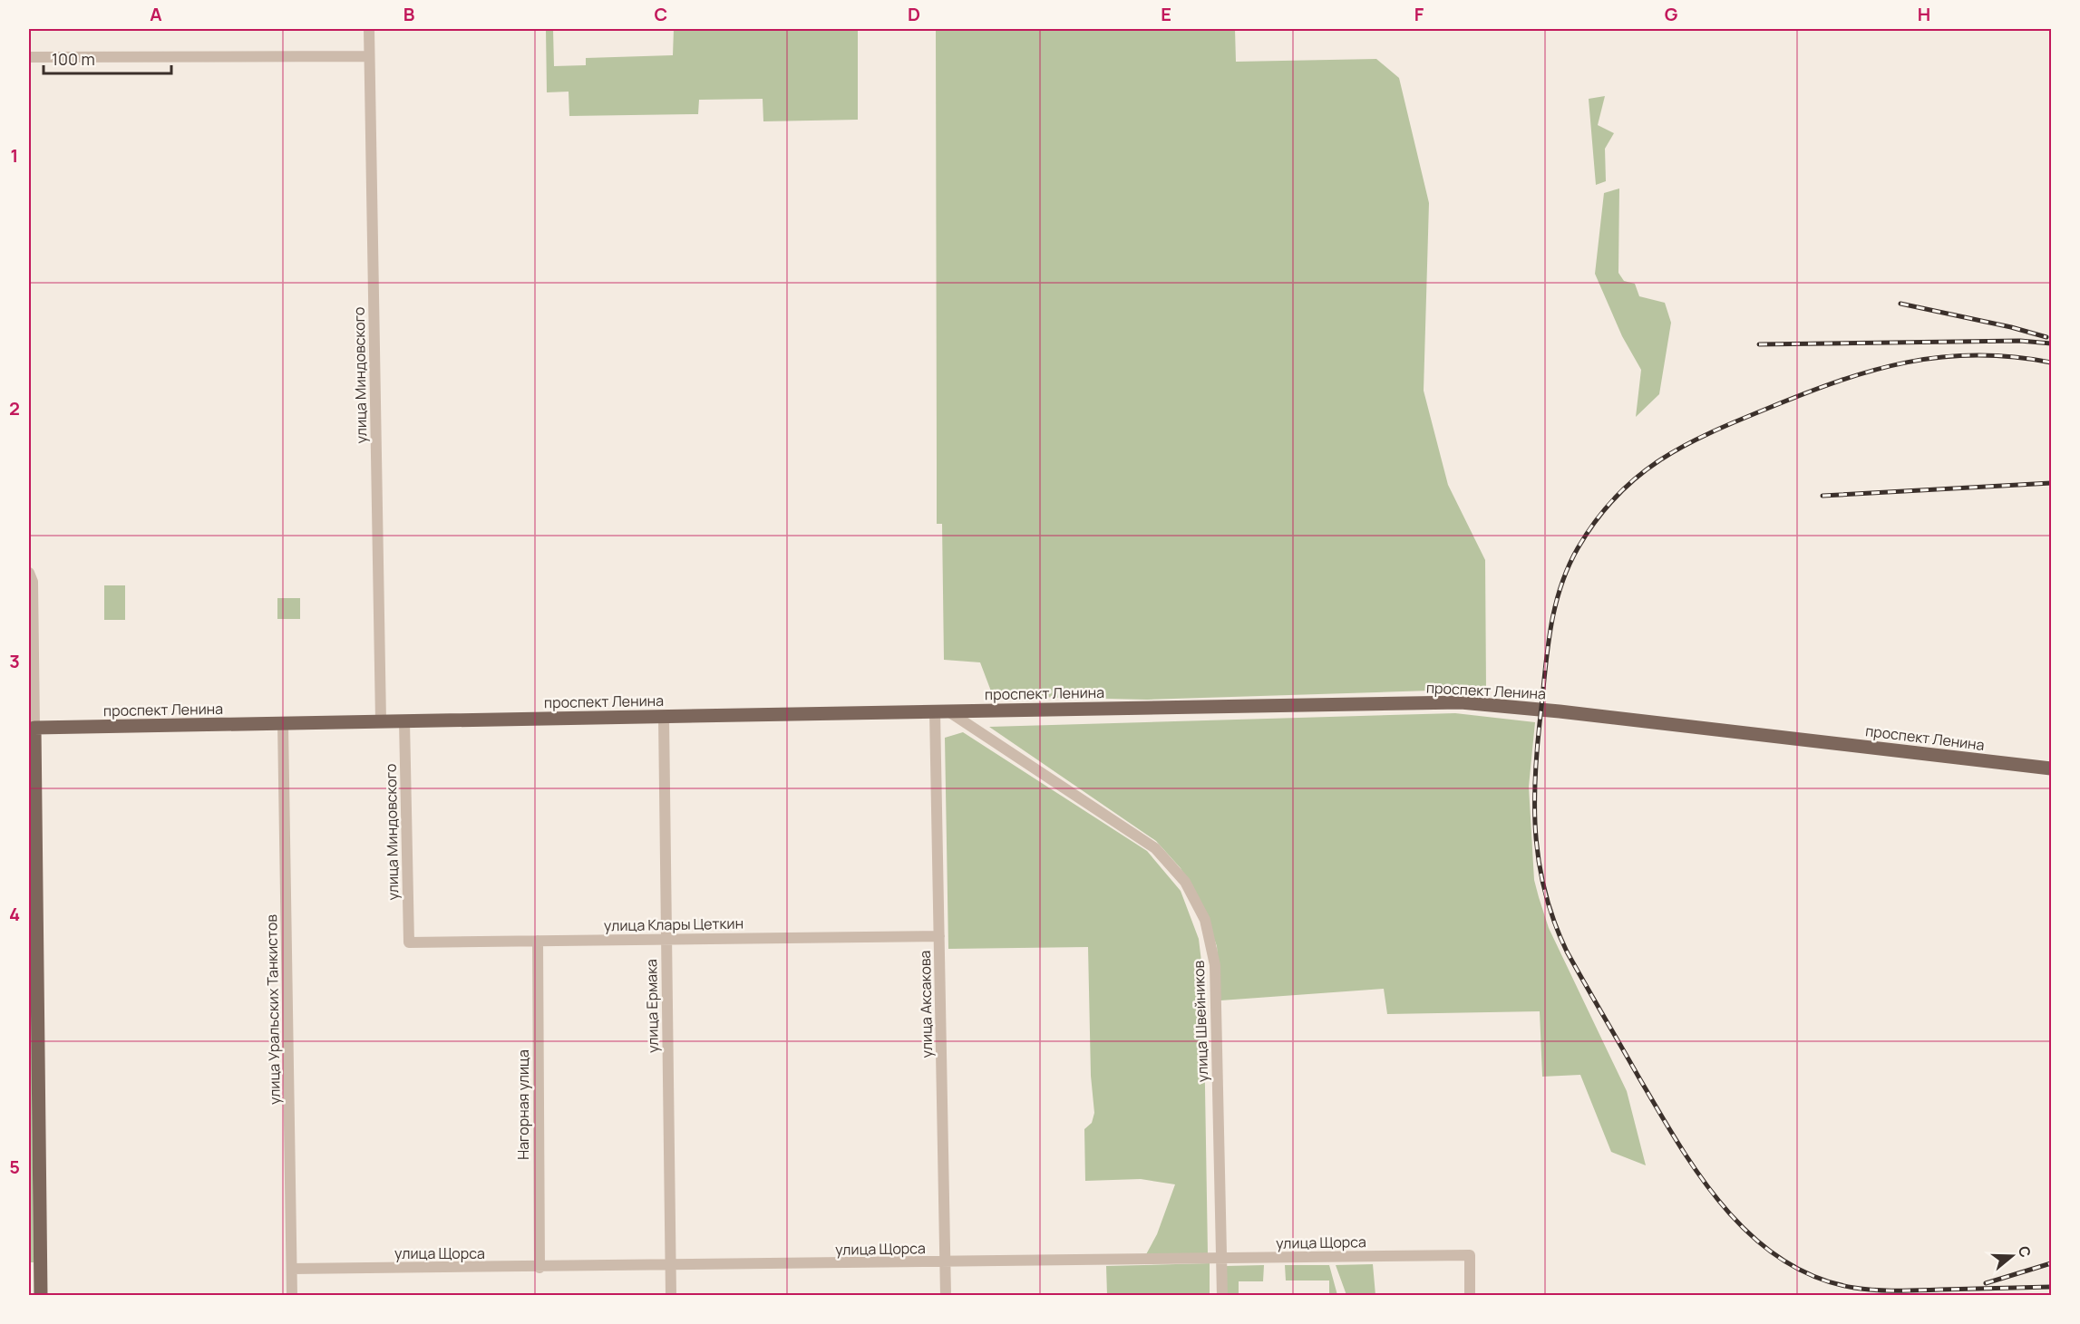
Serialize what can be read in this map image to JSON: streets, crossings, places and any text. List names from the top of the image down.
{
  "streets": {
    "main road": ["проспект Ленина"],
    "street": [
      "улица Миндовского",
      "улица Клары Цеткин",
      "улица Аксакова",
      "улица Ермака",
      "улица Уральских Танкистов",
      "улица Швейников",
      "Нагорная улица",
      "улица Щорса"
    ]
  },
  "crossings": [
    ["улица Миндовского", "проспект Ленина"],
    ["улица Миндовского", "улица Клары Цеткин"],
    ["проспект Ленина", "улица Аксакова"],
    ["проспект Ленина", "улица Ермака"],
    ["проспект Ленина", "улица Уральских Танкистов"],
    ["проспект Ленина", "улица Швейников"],
    ["улица Клары Цеткин", "улица Аксакова"],
    ["улица Клары Цеткин", "улица Ермака"],
    ["улица Клары Цеткин", "Нагорная улица"],
    ["улица Аксакова", "улица Швейников"],
    ["улица Аксакова", "улица Щорса"],
    ["улица Ермака", "улица Щорса"],
    ["улица Уральских Танкистов", "улица Щорса"],
    ["улица Швейников", "улица Щорса"],
    ["Нагорная улица", "улица Щорса"]
  ],
  "scale_bar": "100 m",
  "north": "right",
  "grid": {
    "columns": [
      "A",
      "B",
      "C",
      "D",
      "E",
      "F",
      "G",
      "H"
    ],
    "rows": [
      "1",
      "2",
      "3",
      "4",
      "5"
    ]
  }
}
